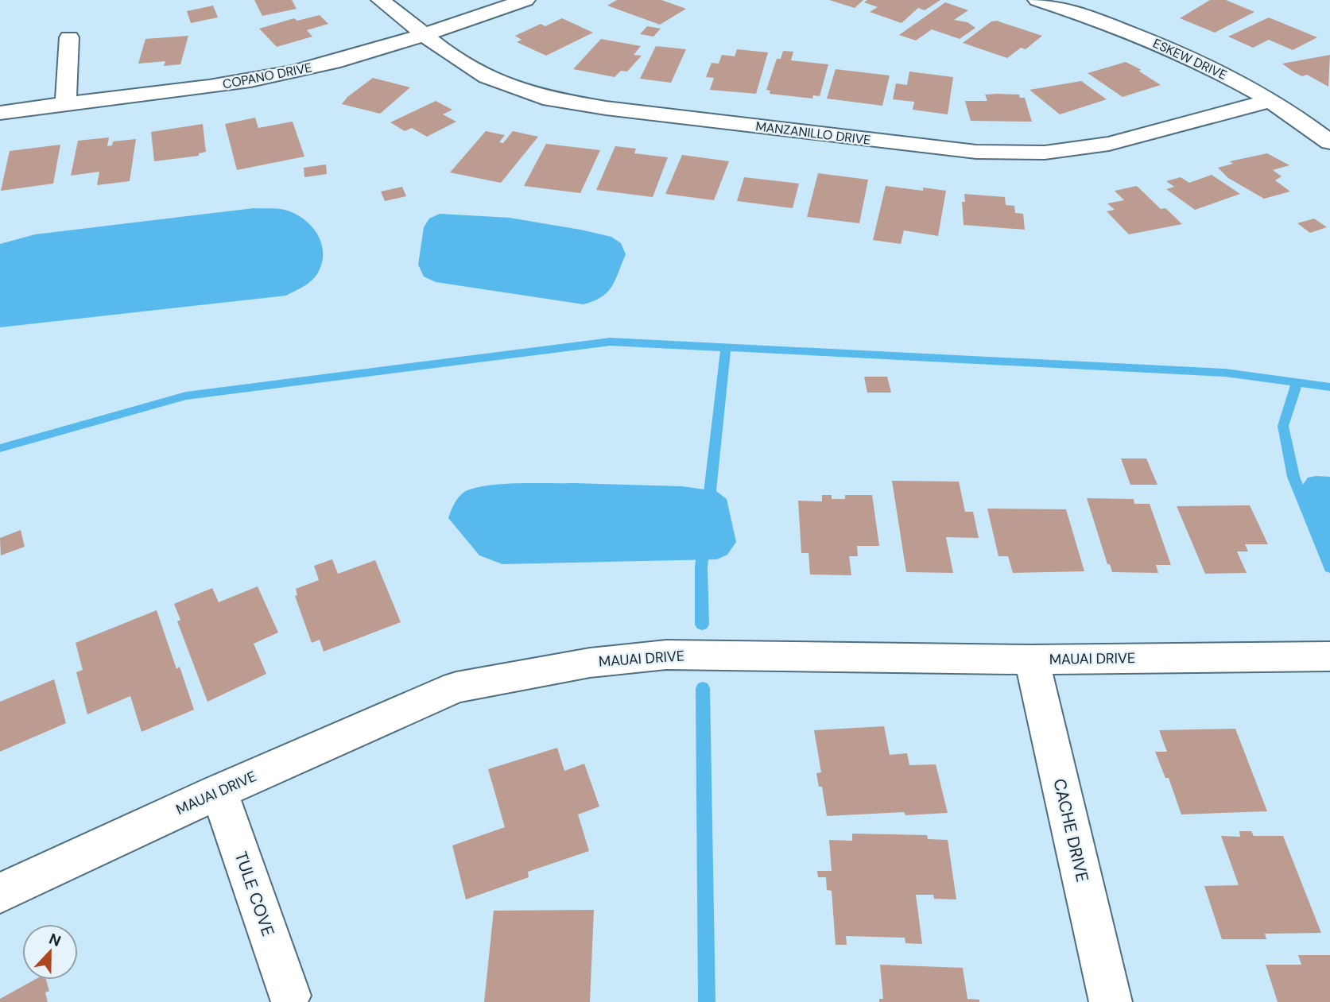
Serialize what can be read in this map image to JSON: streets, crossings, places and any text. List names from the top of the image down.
{
  "streets": {
    "street": [
      "ESKEW DRIVE",
      "COPANO DRIVE",
      "MANZANILLO DRIVE",
      "MAUAI DRIVE",
      "CACHE DRIVE",
      "TULE COVE"
    ]
  },
  "crossings": [
    ["ESKEW DRIVE", "MANZANILLO DRIVE"],
    ["COPANO DRIVE", "MANZANILLO DRIVE"],
    ["MAUAI DRIVE", "CACHE DRIVE"],
    ["MAUAI DRIVE", "TULE COVE"]
  ],
  "north": "top"
}
